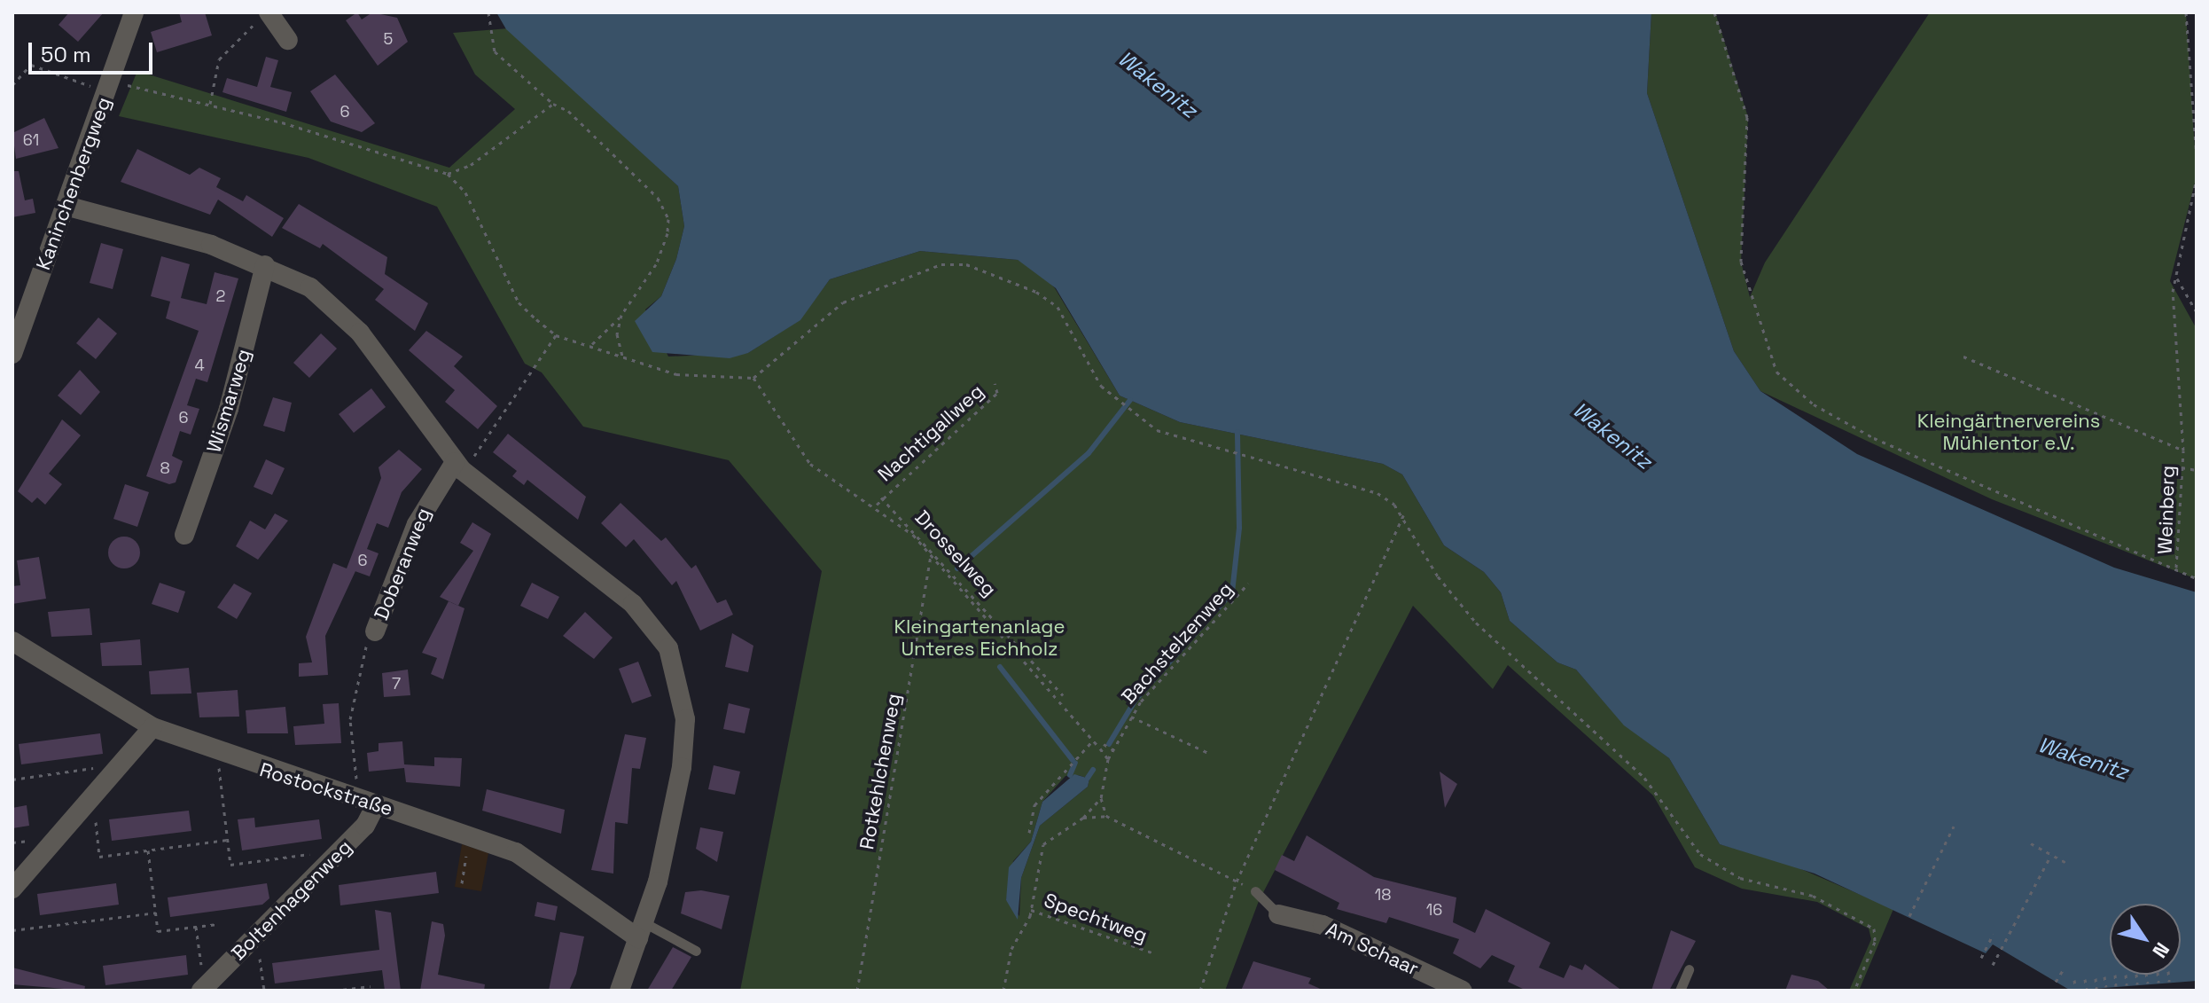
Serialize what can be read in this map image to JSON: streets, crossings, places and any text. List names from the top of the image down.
{
  "streets": {
    "street": [
      "Kaninchenbergweg",
      "Wismarweg",
      "Doberanweg",
      "Rostockstraße",
      "Boltenhagenweg",
      "Am Schaar"
    ],
    "path": [
      "Nachtigallweg",
      "Weinberg",
      "Drosselweg",
      "Bachstelzenweg",
      "Rotkehlchenweg",
      "Spechtweg"
    ]
  },
  "crossings": [
    ["Nachtigallweg", "Drosselweg"],
    ["Rostockstraße", "Boltenhagenweg"]
  ],
  "water": ["Wakenitz"],
  "parks": ["Kleingärtnervereins Mühlentor e.V.", "Kleingartenanlage Unteres Eichholz"],
  "house_numbers": [
    "5",
    "6",
    "61",
    "2",
    "4",
    "6",
    "8",
    "6",
    "7",
    "18",
    "16"
  ],
  "scale_bar": "50 m",
  "north": "bottom right"
}
